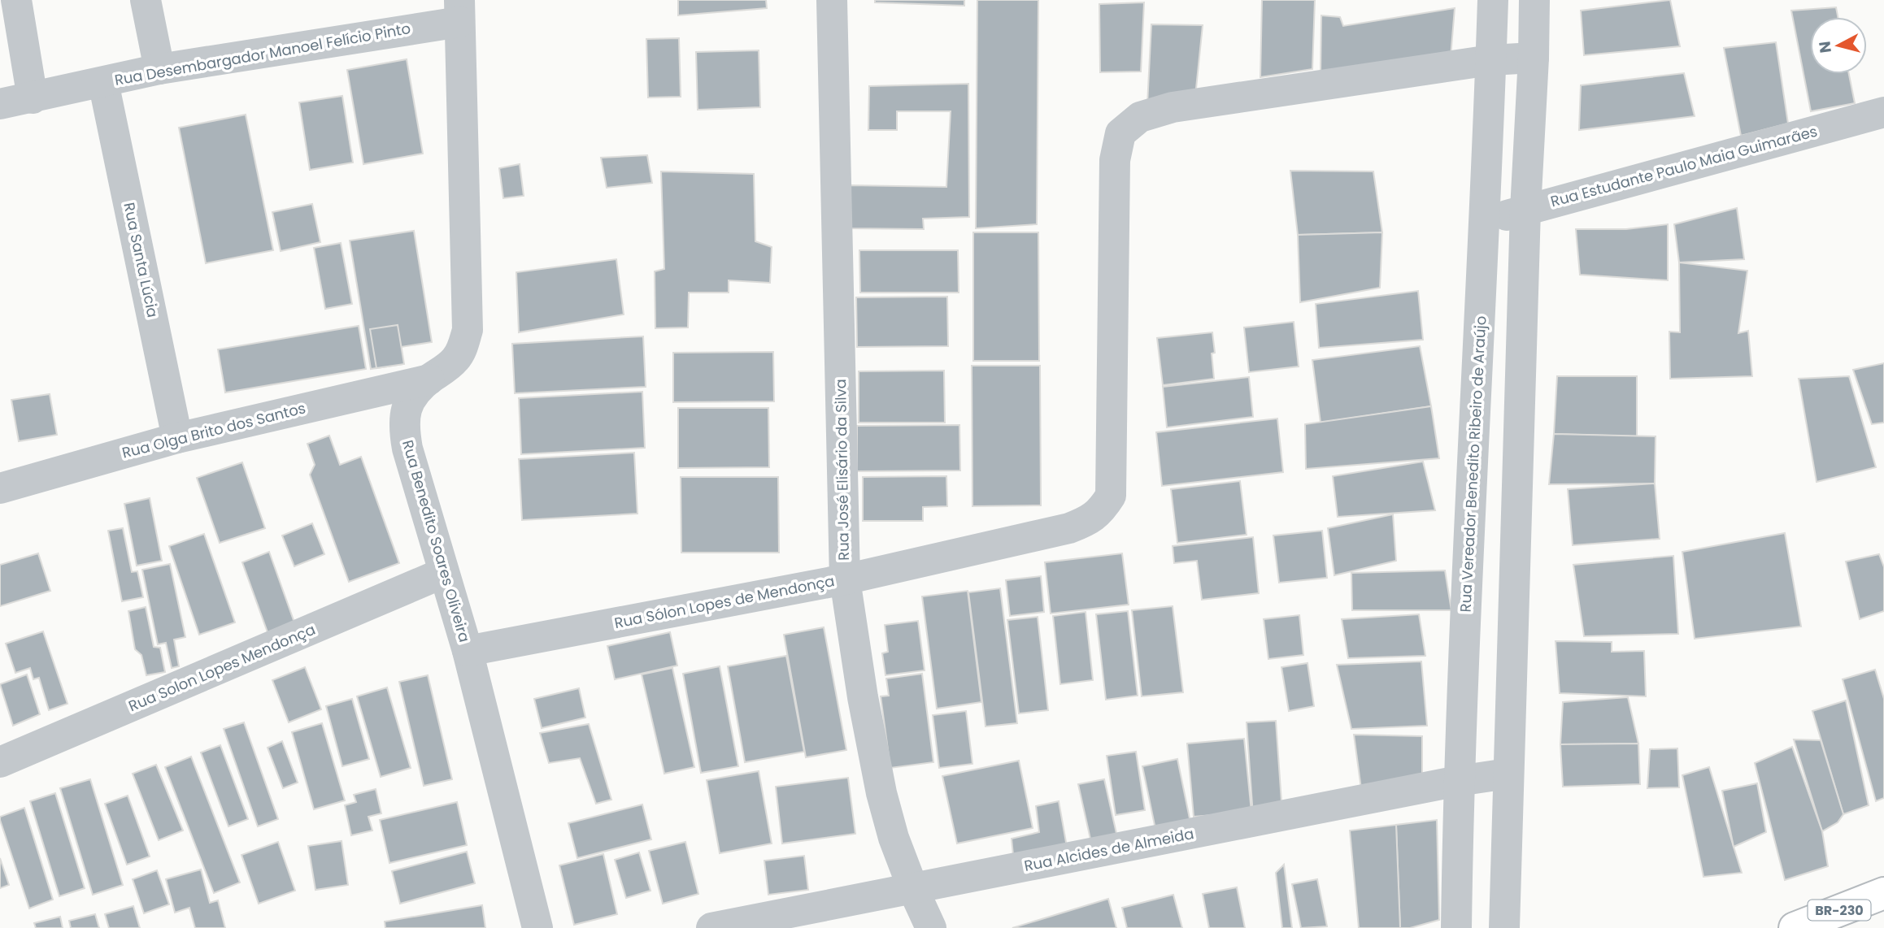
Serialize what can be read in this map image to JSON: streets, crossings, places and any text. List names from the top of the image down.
{
  "streets": {
    "main road": ["BR-230"],
    "street": [
      "Rua Desembargador Manoel Felício Pinto",
      "Rua Estudante Paulo Maia Guimarães",
      "Rua Santa Lúcia",
      "Rua Olga Brito dos Santos",
      "Rua Vereador Benedito Ribeiro de Araújo",
      "Rua José Elisário da Silva",
      "Rua Benedito Soares Oliveira",
      "Rua Sólon Lopes de Mendonça",
      "Rua Solon Lopes Mendonça",
      "Rua Alcides de Almeida"
    ]
  },
  "crossings": [
    ["Rua Desembargador Manoel Felício Pinto", "Rua Santa Lúcia"],
    ["Rua Desembargador Manoel Felício Pinto", "Rua Benedito Soares Oliveira"],
    ["Rua Estudante Paulo Maia Guimarães", "Rua Vereador Benedito Ribeiro de Araújo"],
    ["Rua Santa Lúcia", "Rua Olga Brito dos Santos"],
    ["Rua Olga Brito dos Santos", "Rua Benedito Soares Oliveira"],
    ["Rua Vereador Benedito Ribeiro de Araújo", "Rua Sólon Lopes de Mendonça"],
    ["Rua Vereador Benedito Ribeiro de Araújo", "Rua Alcides de Almeida"],
    ["Rua José Elisário da Silva", "Rua Sólon Lopes de Mendonça"],
    ["Rua José Elisário da Silva", "Rua Alcides de Almeida"],
    ["Rua Benedito Soares Oliveira", "Rua Sólon Lopes de Mendonça"],
    ["Rua Benedito Soares Oliveira", "Rua Solon Lopes Mendonça"]
  ],
  "north": "left"
}
